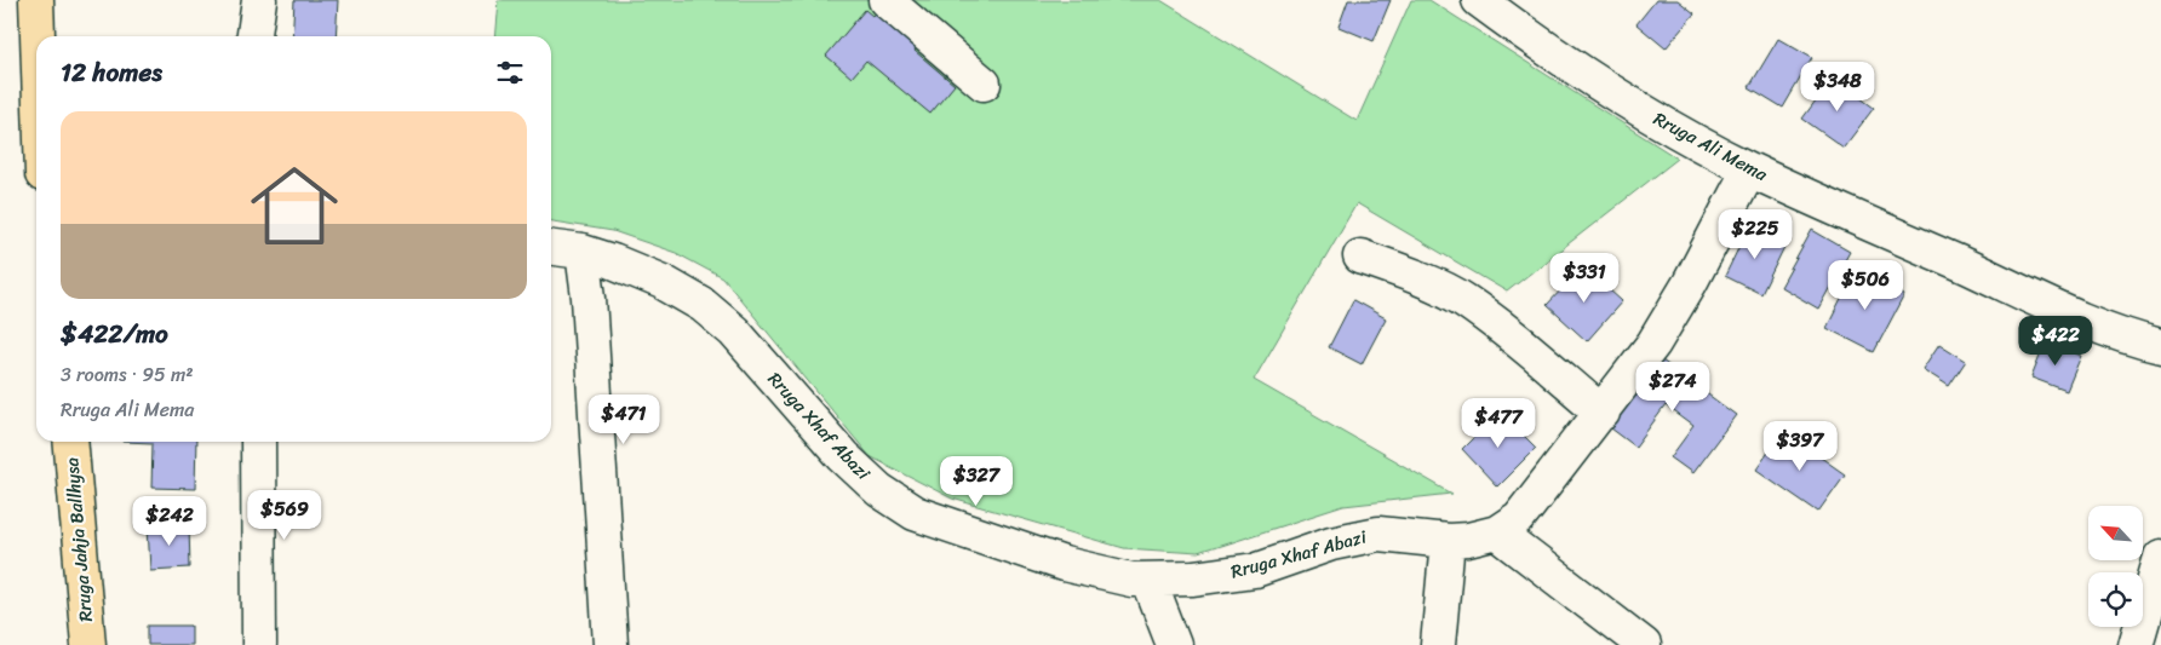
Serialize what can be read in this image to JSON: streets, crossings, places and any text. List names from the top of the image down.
{
  "streets": {
    "main road": ["Rruga Jahja Ballhysa"],
    "street": ["Rruga Ali Mema", "Rruga Xhaf Abazi"]
  },
  "crossings": [
    ["Rruga Ali Mema", "Rruga Xhaf Abazi"]
  ],
  "north": "top left",
  "page": {
    "heading": "12 homes",
    "price": [
      "$348",
      "$225",
      "$331",
      "$506",
      "$422",
      "$274",
      "$471",
      "$477",
      "$397",
      "$327",
      "$569",
      "$242"
    ],
    "list": [
      {
        "name": "$422/mo",
        "note": "3 rooms · 95 m² · Rruga Ali Mema"
      }
    ]
  }
}
